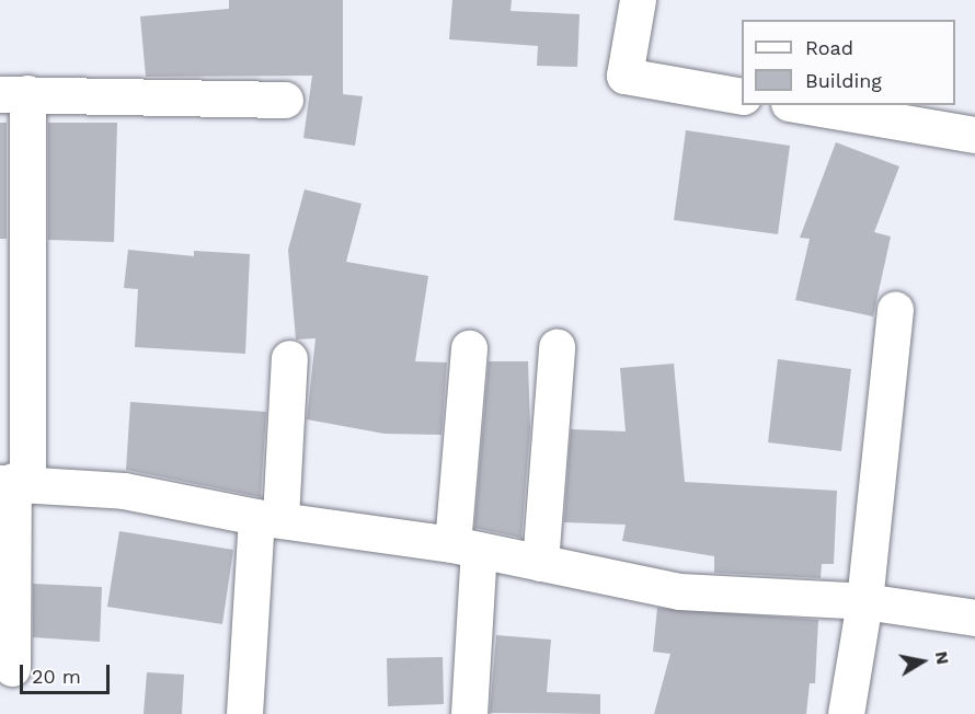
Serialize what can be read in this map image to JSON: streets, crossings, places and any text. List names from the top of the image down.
{
  "legend": ["Road", "Building"],
  "scale_bar": "20 m",
  "north": "right"
}
